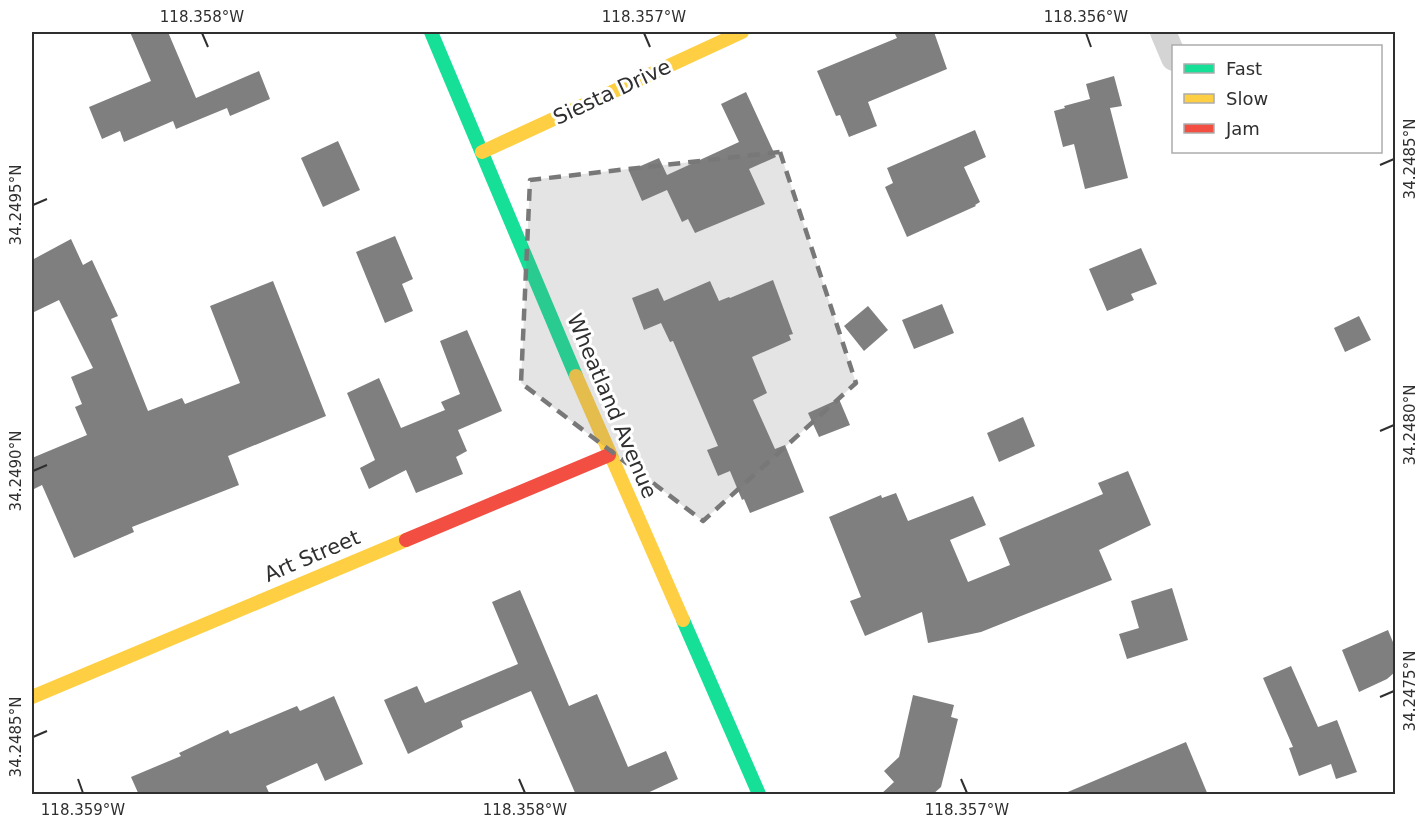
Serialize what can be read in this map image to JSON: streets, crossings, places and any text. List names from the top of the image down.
{
  "streets": {
    "street": ["Siesta Drive", "Wheatland Avenue", "Art Street"]
  },
  "crossings": [
    ["Siesta Drive", "Wheatland Avenue"],
    ["Wheatland Avenue", "Art Street"]
  ],
  "legend": ["Fast", "Slow", "Jam"],
  "coordinates": [
    "118.358°W",
    "118.357°W",
    "118.356°W",
    "34.2485°N",
    "34.2495°N",
    "34.2480°N",
    "34.2490°N",
    "34.2475°N",
    "118.359°W"
  ]
}
